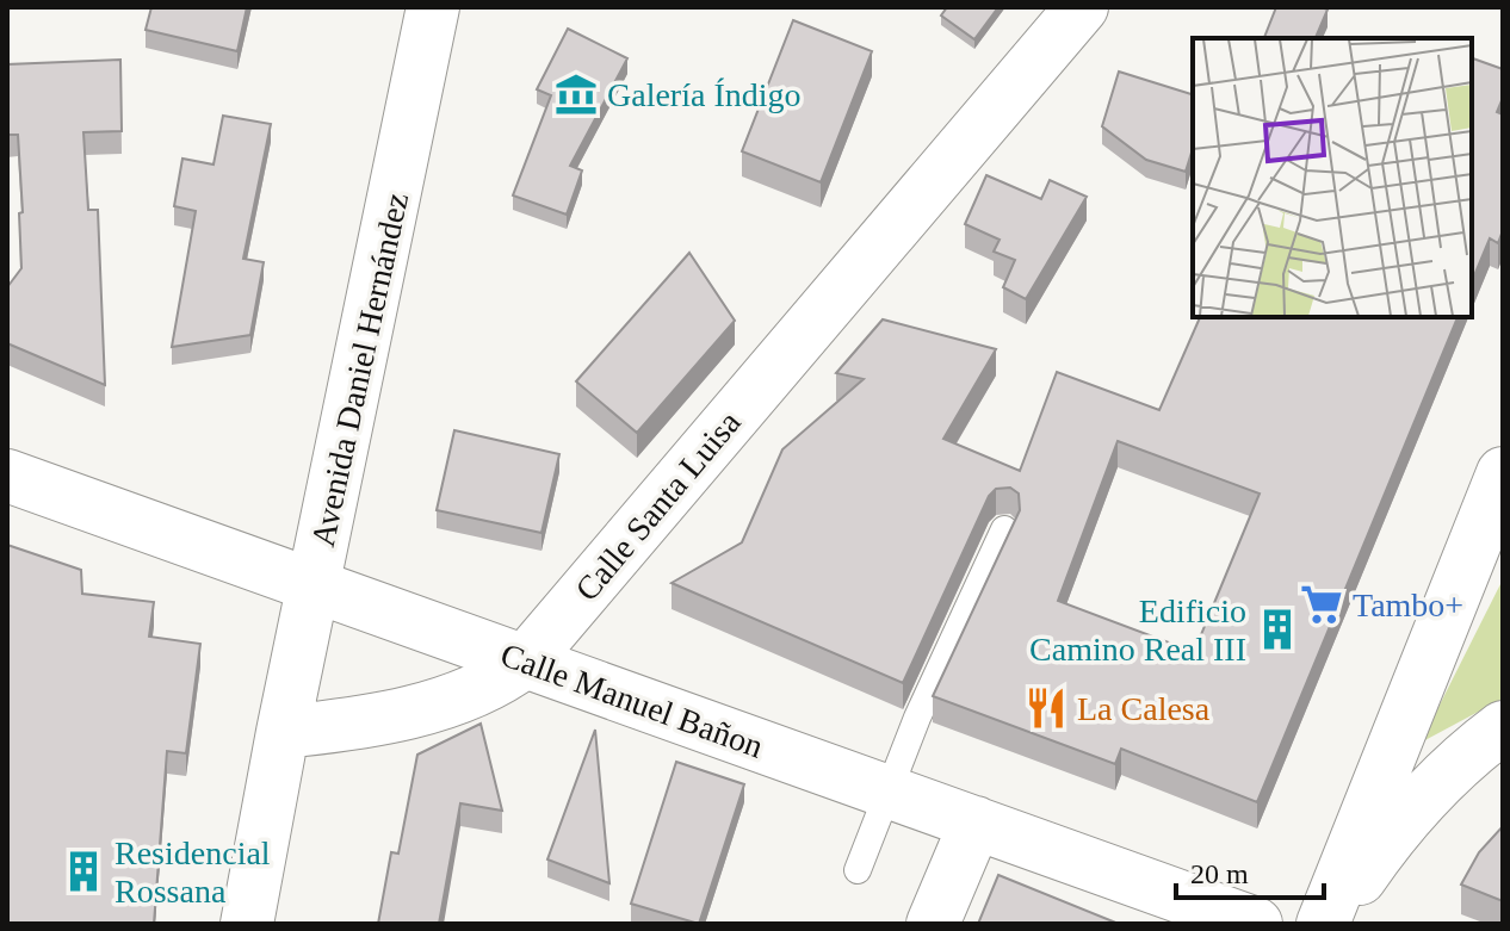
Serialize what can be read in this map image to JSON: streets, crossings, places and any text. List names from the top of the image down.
{
  "streets": {
    "street": ["Avenida Daniel Hernández", "Calle Santa Luisa", "Calle Manuel Bañon"]
  },
  "crossings": [
    ["Avenida Daniel Hernández", "Calle Santa Luisa"],
    ["Avenida Daniel Hernández", "Calle Manuel Bañon"],
    ["Calle Santa Luisa", "Calle Manuel Bañon"]
  ],
  "places": {
    "museum": ["Galería Índigo"],
    "supermarket": ["Tambo+"],
    "building": ["Edificio Camino Real III", "Residencial Rossana"],
    "restaurant": ["La Calesa"]
  },
  "scale_bar": "20 m"
}
